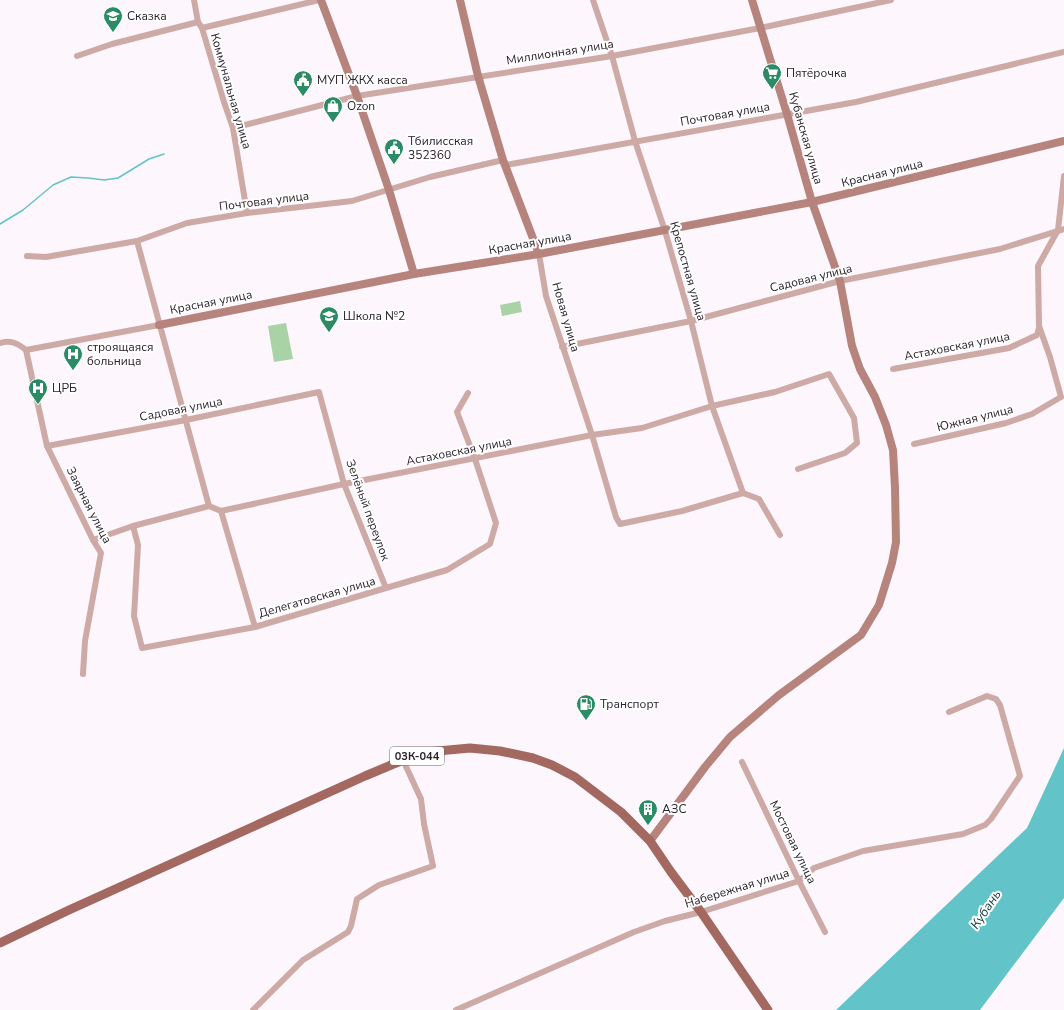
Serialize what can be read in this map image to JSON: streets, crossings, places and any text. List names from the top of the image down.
{
  "streets": {
    "main road": ["03К-044"],
    "street": [
      "Миллионная улица",
      "Коммунальная улица",
      "Почтовая улица",
      "Кубанская улица",
      "Красная улица",
      "Крепостная улица",
      "Садовая улица",
      "Новая улица",
      "Астаховская улица",
      "Южная улица",
      "Заярная улица",
      "Зелёный переулок",
      "Делегатовская улица",
      "Мостовая улица",
      "Набережная улица"
    ]
  },
  "crossings": [
    ["Миллионная улица", "Коммунальная улица"],
    ["Миллионная улица", "Кубанская улица"],
    ["Миллионная улица", "Крепостная улица"],
    ["Миллионная улица", "Новая улица"],
    ["Коммунальная улица", "Почтовая улица"],
    ["Почтовая улица", "Кубанская улица"],
    ["Почтовая улица", "Крепостная улица"],
    ["Почтовая улица", "Новая улица"],
    ["Кубанская улица", "Красная улица"],
    ["Кубанская улица", "Садовая улица"],
    ["Кубанская улица", "03К-044"],
    ["Красная улица", "Крепостная улица"],
    ["Красная улица", "Новая улица"],
    ["Красная улица", "Заярная улица"],
    ["Крепостная улица", "Садовая улица"],
    ["Крепостная улица", "Новая улица"],
    ["Крепостная улица", "Астаховская улица"],
    ["Садовая улица", "Новая улица"],
    ["Садовая улица", "Заярная улица"],
    ["Садовая улица", "Зелёный переулок"],
    ["Новая улица", "Астаховская улица"],
    ["Астаховская улица", "Южная улица"],
    ["Астаховская улица", "Зелёный переулок"],
    ["Астаховская улица", "Делегатовская улица"],
    ["Зелёный переулок", "Делегатовская улица"],
    ["03К-044", "Набережная улица"],
    ["Мостовая улица", "Набережная улица"]
  ],
  "water": ["Кубань"],
  "places": {
    "school or university": ["Сказка", "Школа №2"],
    "supermarket": ["Пятёрочка"],
    "public building": ["МУП ЖКХ касса", "Тбилисская 352360"],
    "shop": ["Ozon"],
    "hospital": ["строящаяся больница", "ЦРБ"],
    "fuel station": ["Транспорт"],
    "building": ["АЗС"]
  }
}
